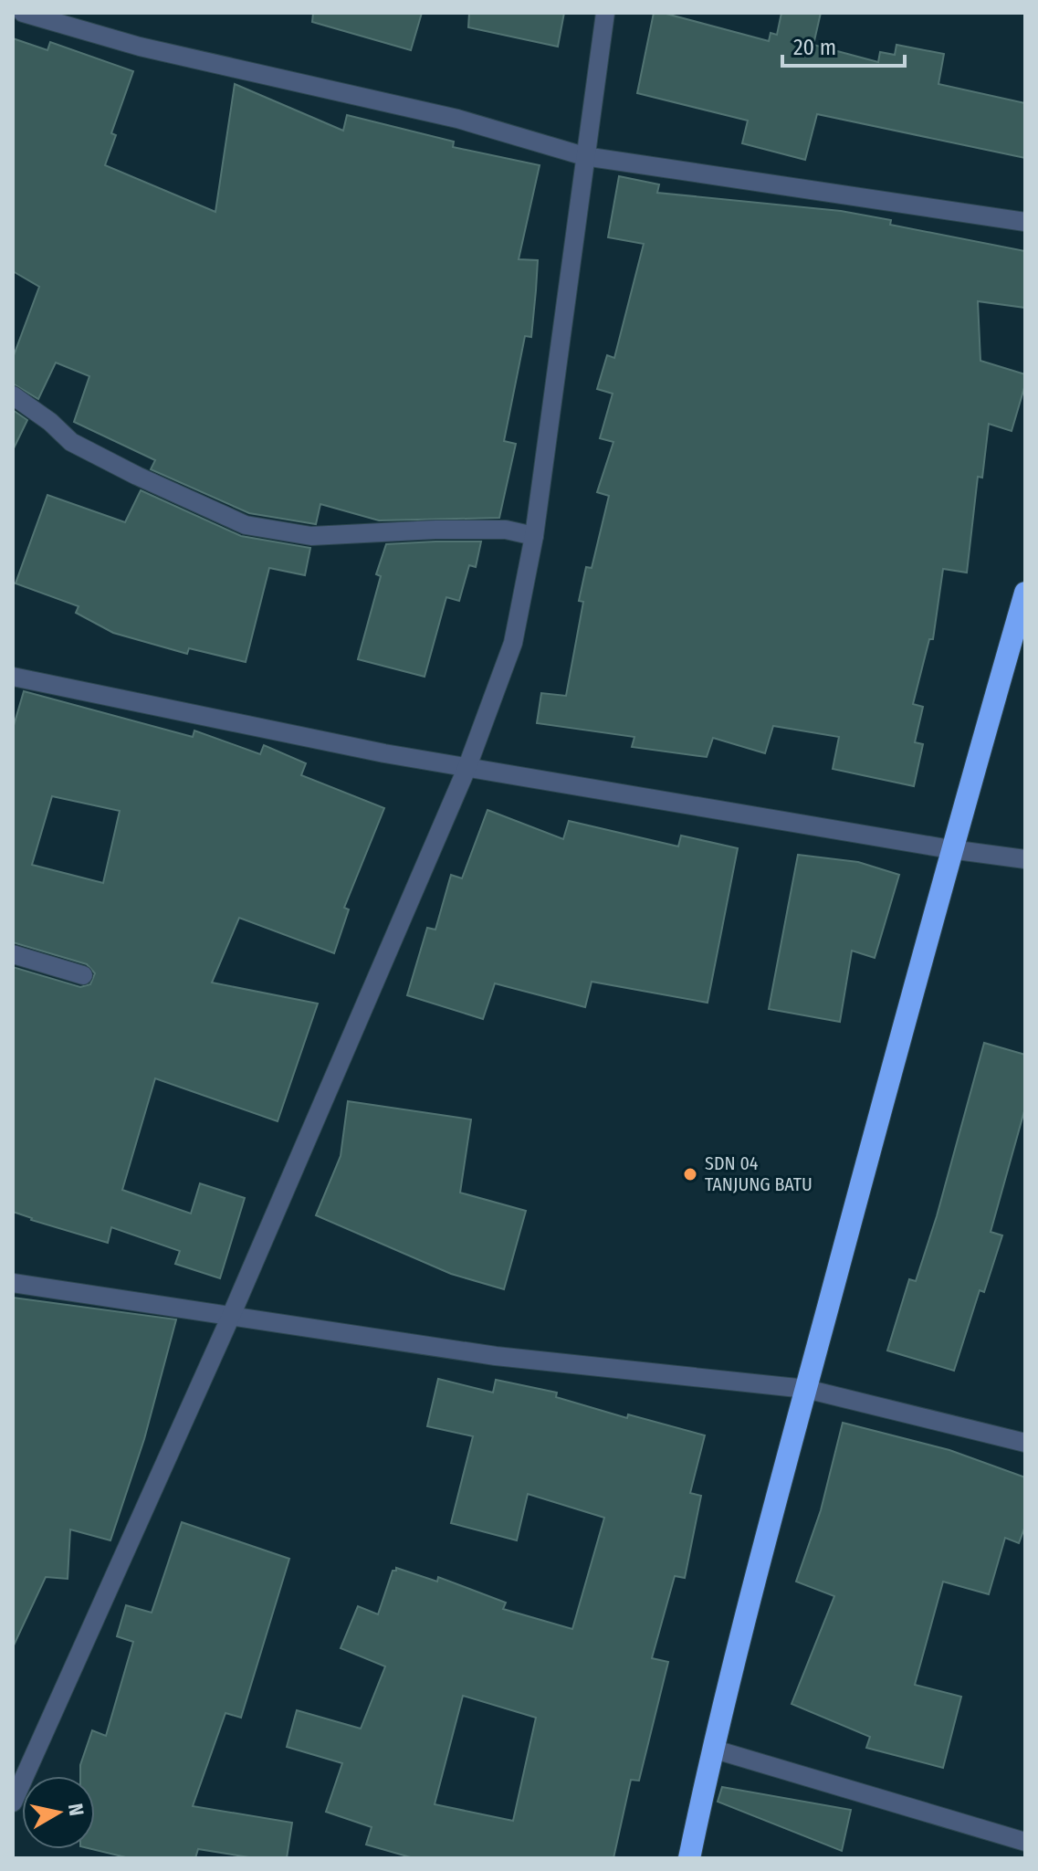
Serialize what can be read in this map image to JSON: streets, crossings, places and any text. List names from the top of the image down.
{
  "places": ["SDN 04 TANJUNG BATU"],
  "scale_bar": "20 m",
  "north": "right"
}
